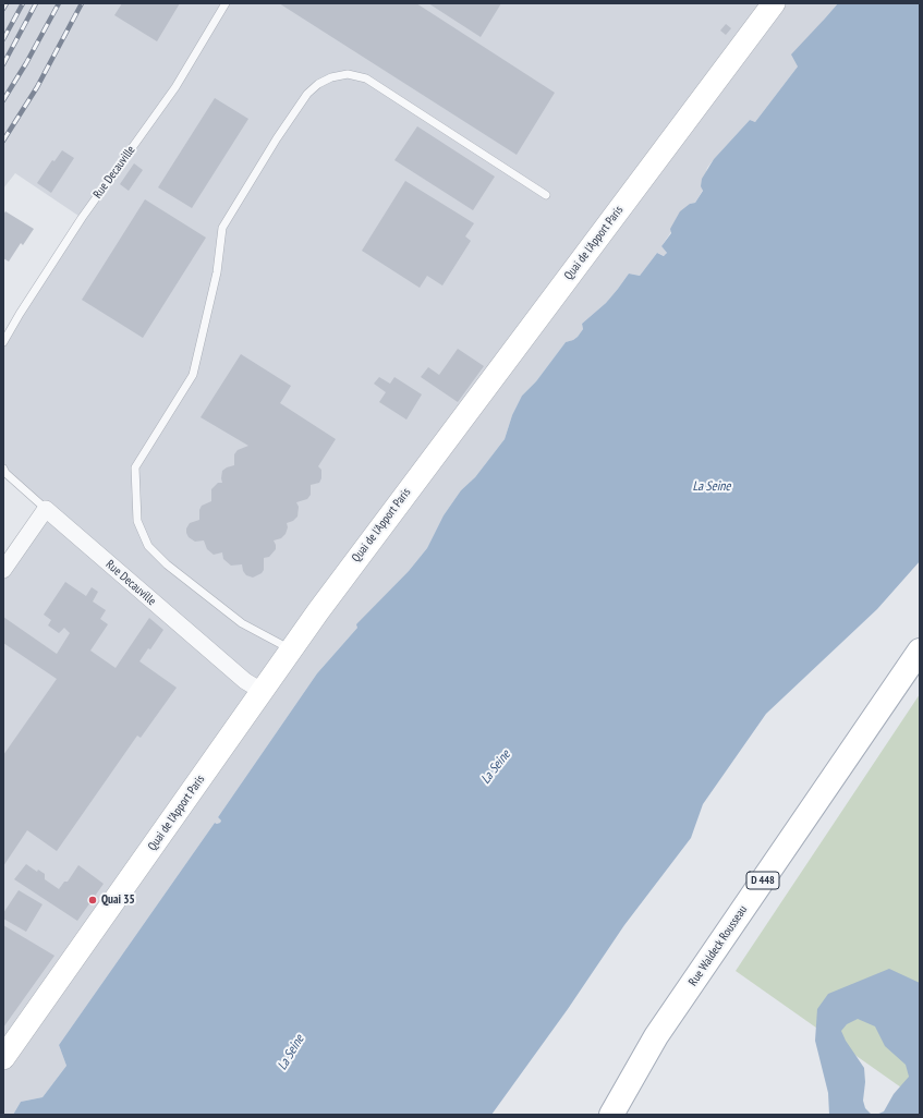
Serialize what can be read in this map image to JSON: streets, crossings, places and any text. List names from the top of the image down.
{
  "streets": {
    "main road": ["Quai de l'Apport Paris", "D 448", "Rue Waldeck Rousseau"],
    "street": ["Rue Decauville"]
  },
  "crossings": [
    ["Rue Decauville", "Quai de l'Apport Paris"]
  ],
  "water": ["La Seine"],
  "places": ["Quai 35"]
}
